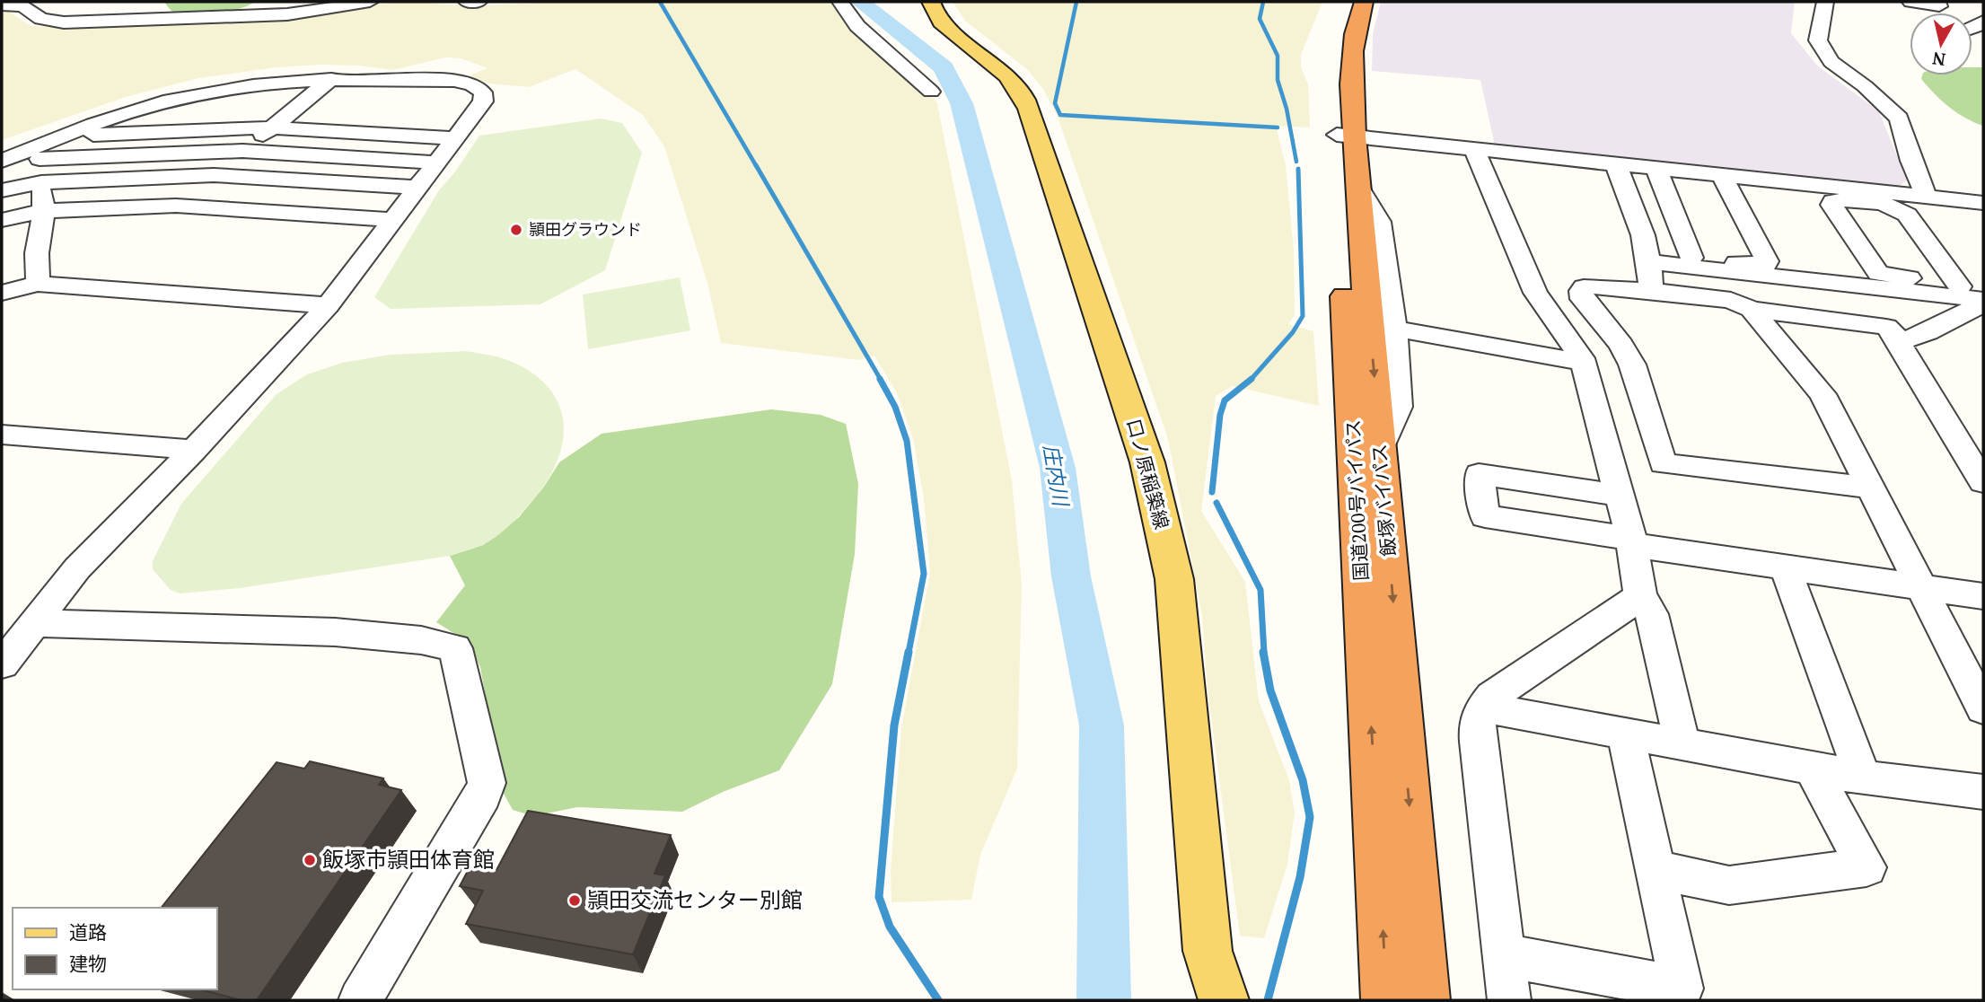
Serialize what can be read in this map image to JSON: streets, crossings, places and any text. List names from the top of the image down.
{
  "streets": {
    "highway": ["国道200号バイパス", "飯塚バイパス"],
    "main road": ["口ノ原稲築線"]
  },
  "crossings": [
    ["国道200号バイパス", "飯塚バイパス"]
  ],
  "one_way": ["国道200号バイパス", "飯塚バイパス"],
  "water": ["庄内川"],
  "places": ["頴田グラウンド", "飯塚市頴田体育館", "頴田交流センター別館"],
  "legend": ["道路", "建物"],
  "north": "bottom"
}
